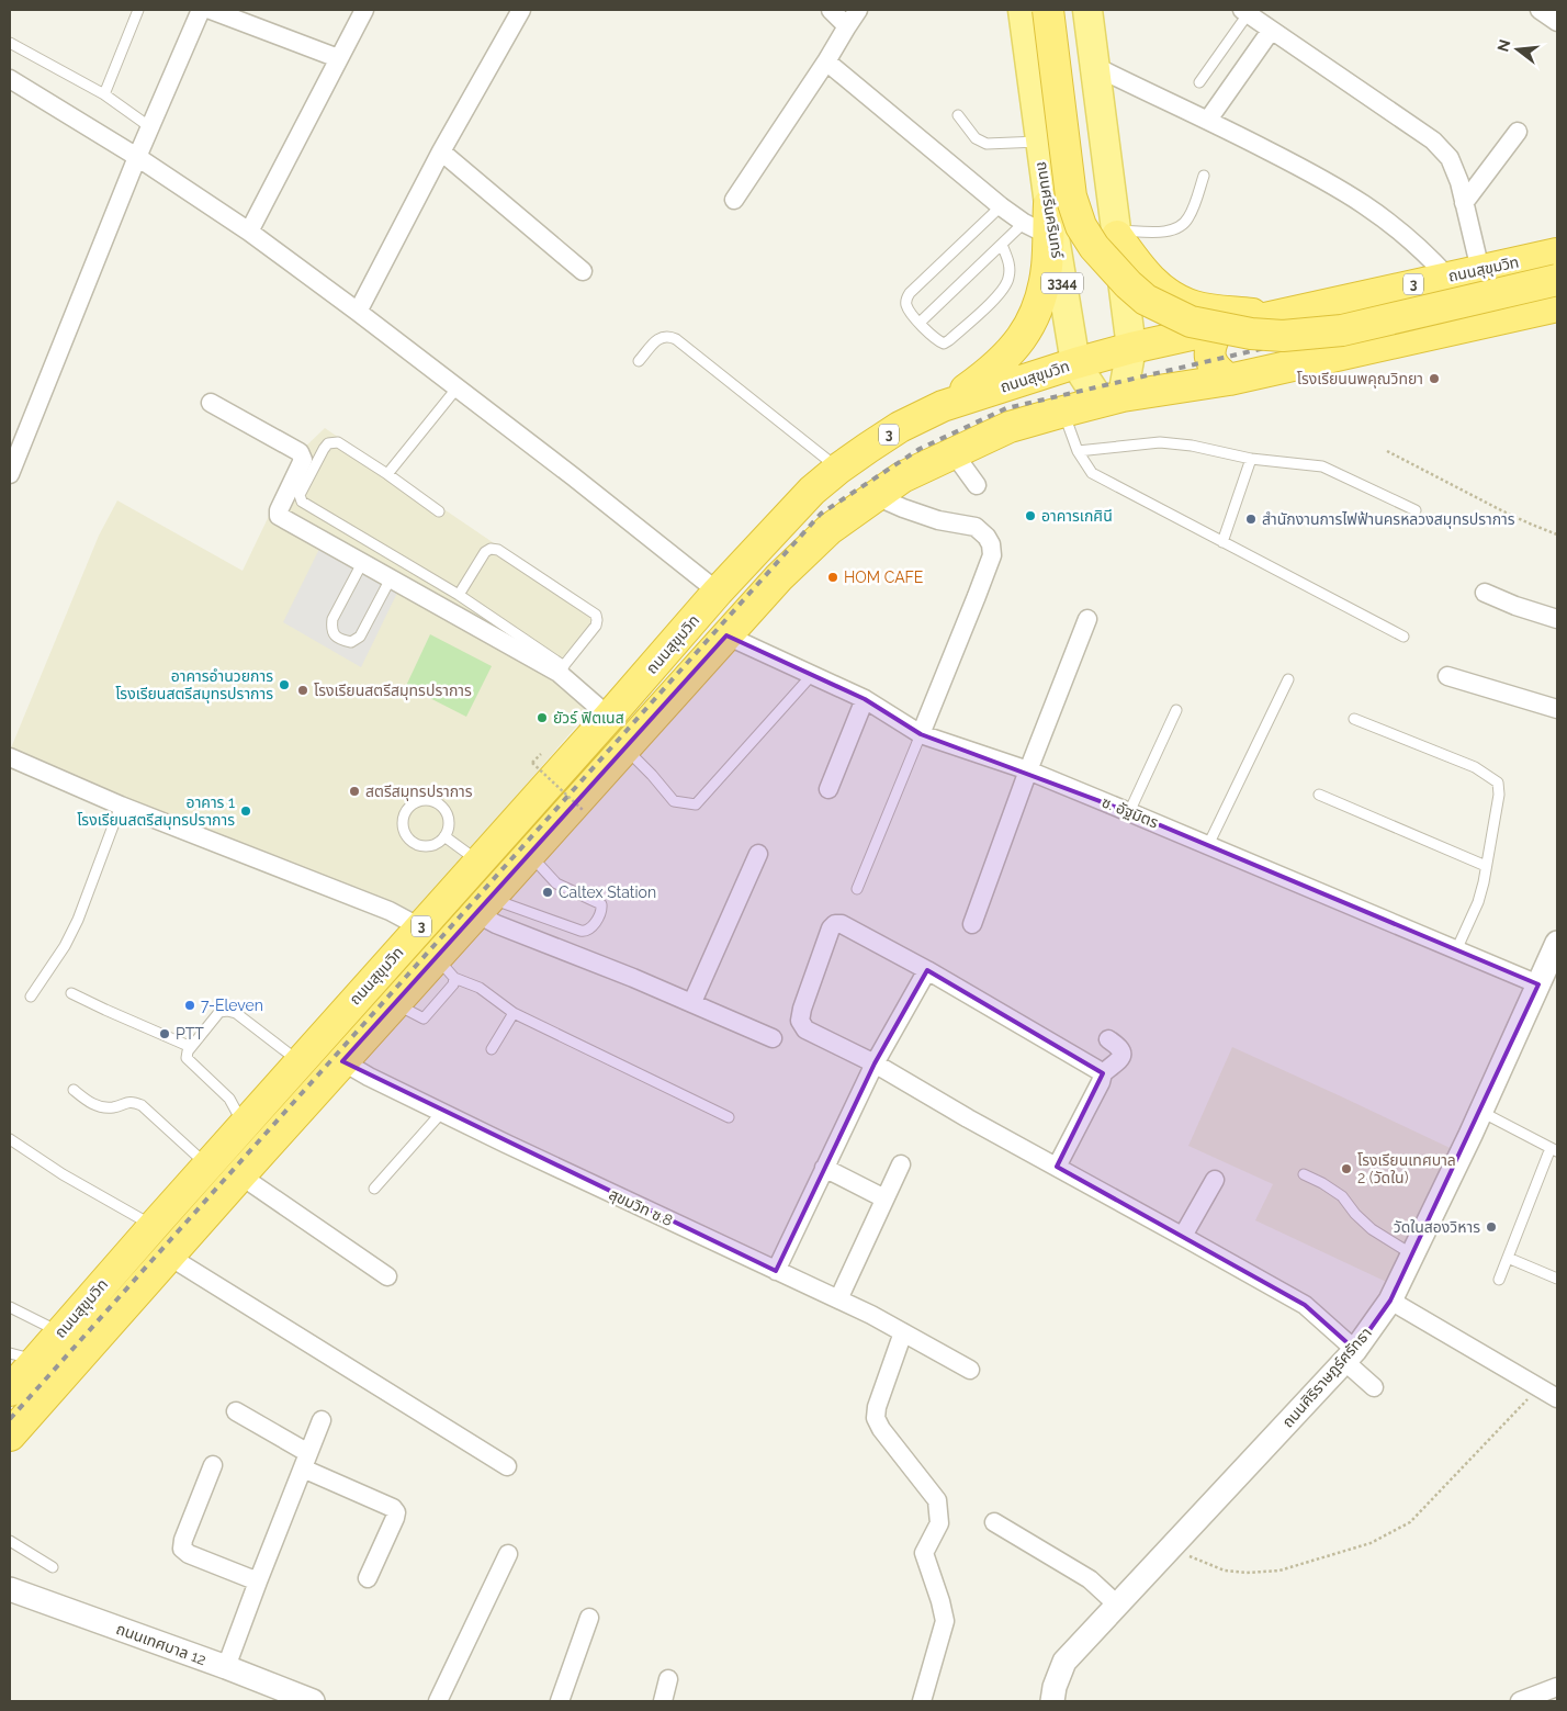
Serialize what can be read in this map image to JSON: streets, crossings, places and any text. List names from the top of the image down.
{
  "streets": {
    "highway": ["ถนนสุขุมวิท", "3"],
    "main road": ["ถนนศรีนครินทร์", "3344"],
    "street": [
      "ซ. อัฐมิตร",
      "สุขมวิท ซ.8",
      "ถนนศิริราษฎร์ศรัทธา",
      "ถนนเทศบาล 12"
    ]
  },
  "crossings": [
    ["ถนนศรีนครินทร์", "ถนนสุขุมวิท"],
    ["ถนนสุขุมวิท", "ซ. อัฐมิตร"],
    ["ถนนสุขุมวิท", "สุขมวิท ซ.8"],
    ["ซ. อัฐมิตร", "ถนนศิริราษฎร์ศรัทธา"]
  ],
  "places": [
    "โรงเรียนนพคุณวิทยา",
    "อาคารเกศินี",
    "สำนักงานการไฟฟ้านครหลวงสมุทรปราการ",
    "HOM CAFE",
    "อาคารอำนวยการ โรงเรียนสตรีสมุทรปราการ",
    "โรงเรียนสตรีสมุทรปราการ",
    "ยัวร์ ฟิตเนส",
    "สตรีสมุทรปราการ",
    "อาคาร 1 โรงเรียนสตรีสมุทรปราการ",
    "Caltex Station",
    "7-Eleven",
    "PTT",
    "โรงเรียนเทศบาล 2 (วัดใน)",
    "วัดในสองวิหาร"
  ],
  "north": "left"
}
